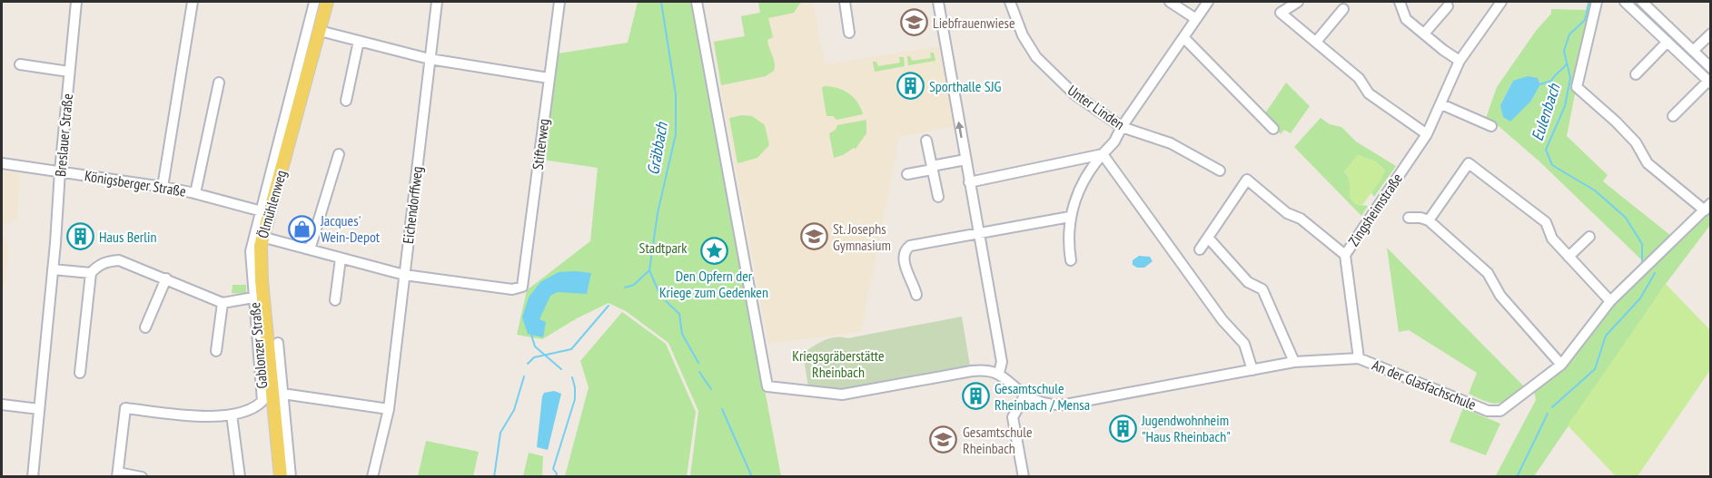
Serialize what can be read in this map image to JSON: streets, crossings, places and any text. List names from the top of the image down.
{
  "streets": {
    "main road": ["Ölmühlenweg"],
    "street": [
      "Unter Linden",
      "Breslauer Straße",
      "Stifterweg",
      "Königsberger Straße",
      "Eichendorffweg",
      "Zingsheimstraße",
      "Gablonzer Straße",
      "An der Glasfachschule"
    ]
  },
  "crossings": [
    ["Breslauer Straße", "Königsberger Straße"],
    ["Stifterweg", "Eichendorffweg"],
    ["Königsberger Straße", "Ölmühlenweg"],
    ["Königsberger Straße", "Gablonzer Straße"],
    ["Ölmühlenweg", "Gablonzer Straße"],
    ["Zingsheimstraße", "An der Glasfachschule"]
  ],
  "water": ["Eulenbach", "Gräbbach"],
  "parks": ["Stadtpark", "Kriegsgräberstätte Rheinbach"],
  "places": {
    "school or university": ["Liebfrauenwiese", "St. Josephs Gymnasium", "Gesamtschule Rheinbach"],
    "building": [
      "Sporthalle SJG",
      "Haus Berlin",
      "Gesamtschule Rheinbach / Mensa",
      "Jugendwohnheim \"Haus Rheinbach\""
    ],
    "shop": ["Jacques' Wein-Depot"],
    "place": ["Den Opfern der Kriege zum Gedenken"]
  }
}
